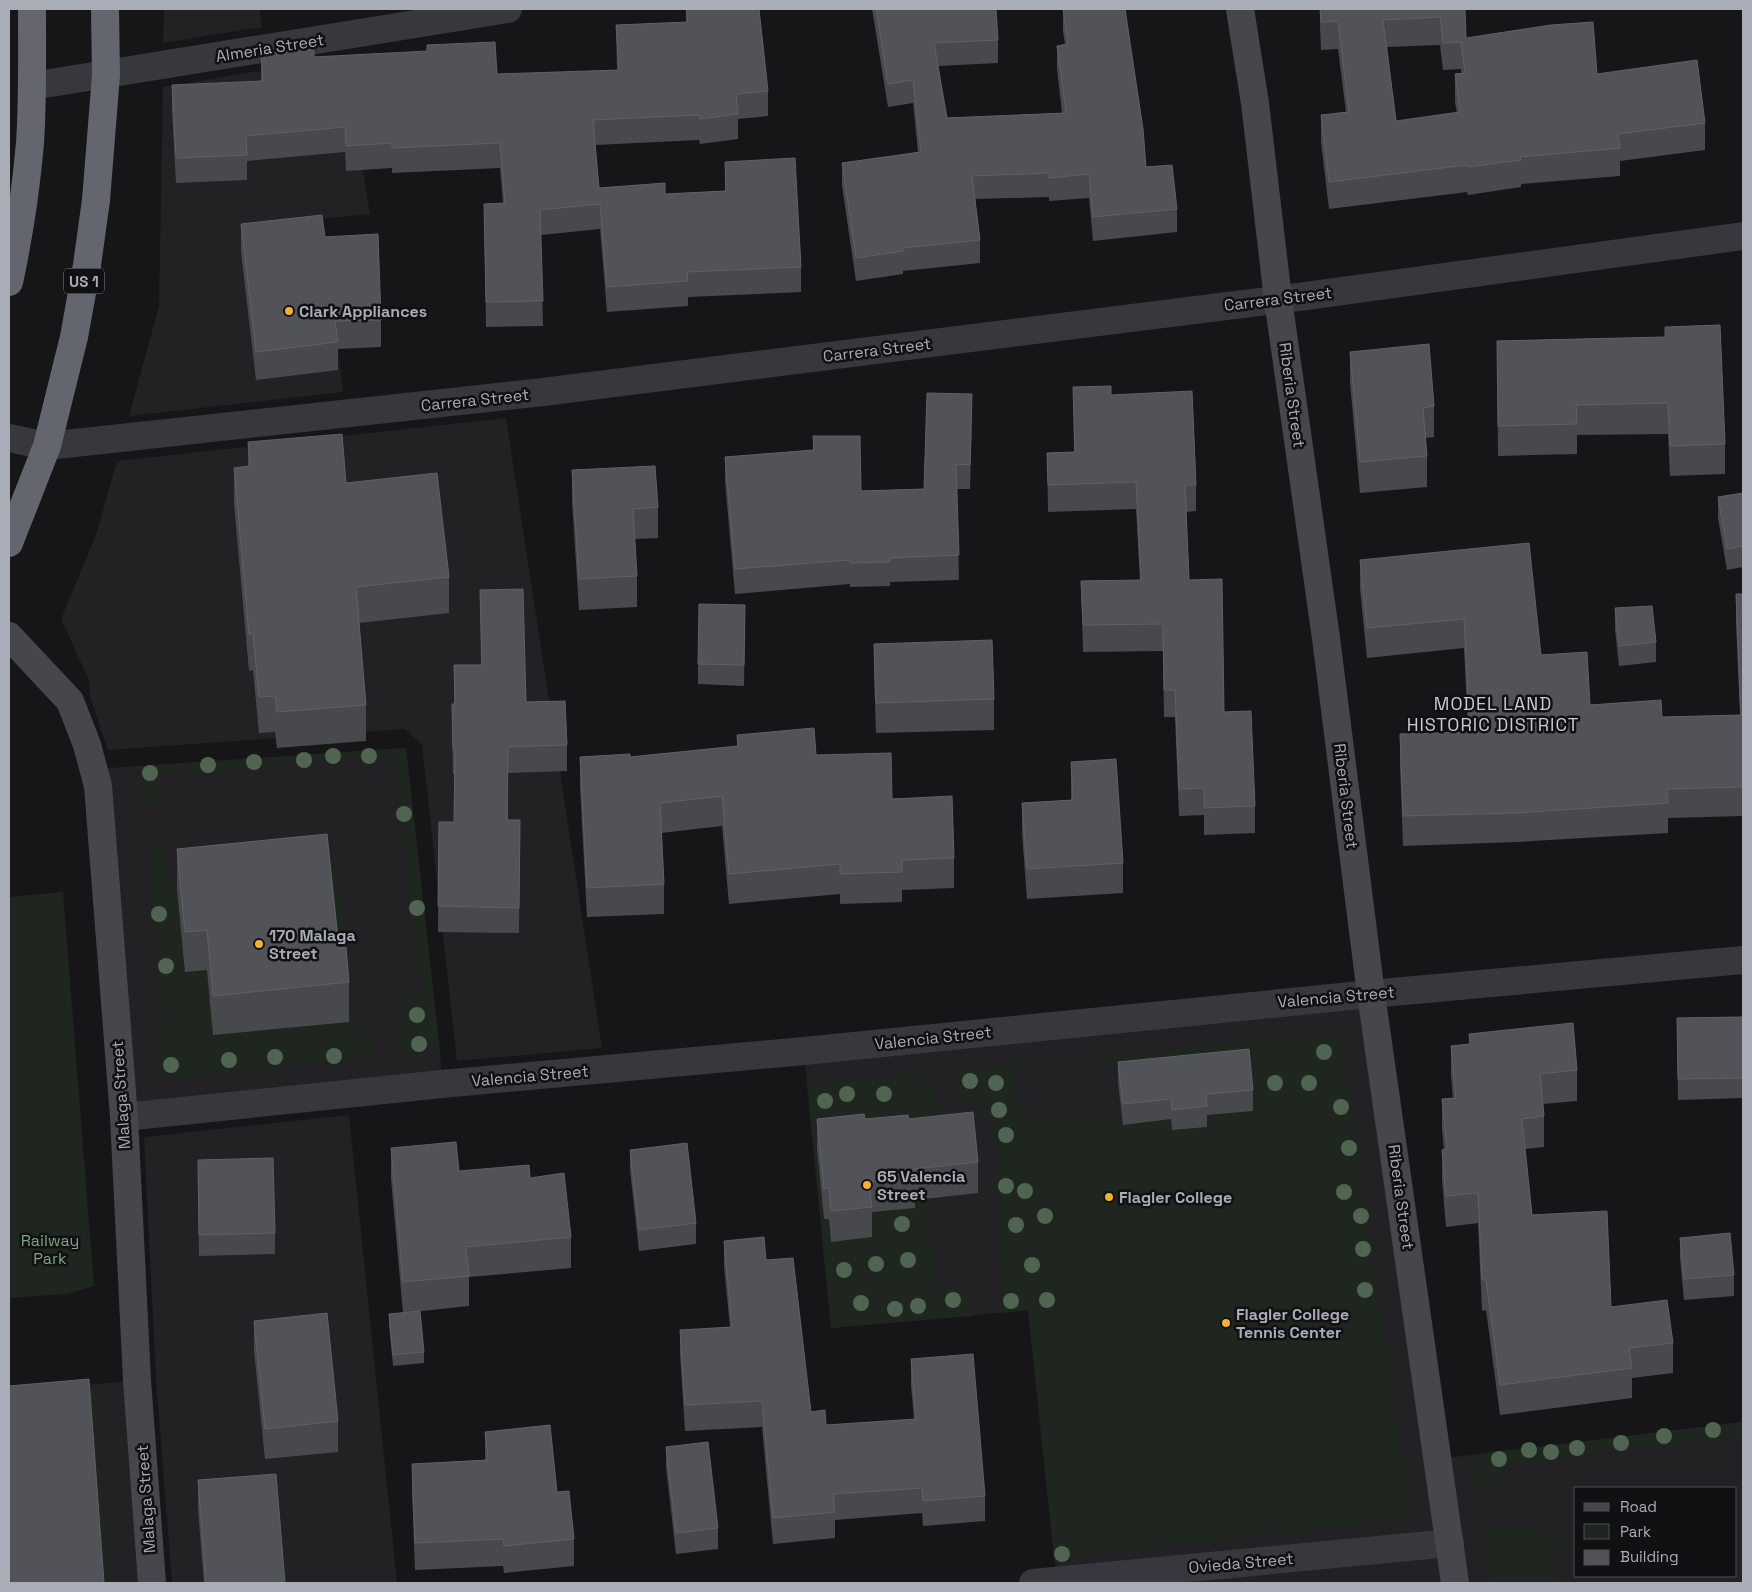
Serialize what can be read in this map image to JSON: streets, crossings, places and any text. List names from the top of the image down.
{
  "streets": {
    "highway": ["US 1"],
    "street": [
      "Almeria Street",
      "Carrera Street",
      "Riberia Street",
      "Valencia Street",
      "Malaga Street",
      "Ovieda Street"
    ]
  },
  "crossings": [
    ["Almeria Street", "US 1"],
    ["US 1", "Carrera Street"],
    ["Carrera Street", "Riberia Street"],
    ["Riberia Street", "Valencia Street"],
    ["Riberia Street", "Ovieda Street"],
    ["Valencia Street", "Malaga Street"]
  ],
  "districts": ["MODEL LAND HISTORIC DISTRICT"],
  "parks": ["Railway Park"],
  "places": [
    "Clark Appliances",
    "170 Malaga Street",
    "65 Valencia Street",
    "Flagler College",
    "Flagler College Tennis Center"
  ],
  "legend": ["Road", "Park", "Building"]
}
